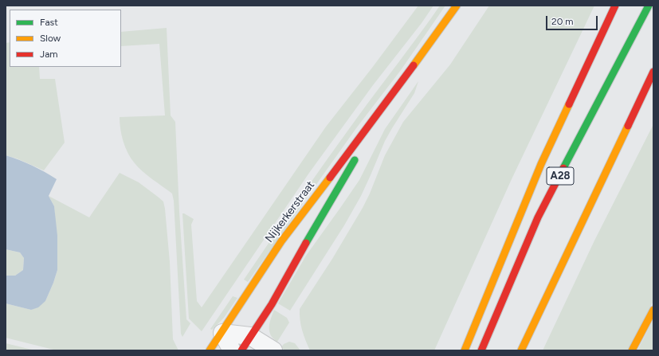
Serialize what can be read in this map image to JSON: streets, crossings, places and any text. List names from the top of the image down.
{
  "streets": {
    "main road": ["A28", "Nijkerkerstraat"]
  },
  "legend": ["Fast", "Slow", "Jam"],
  "scale_bar": "20 m"
}
